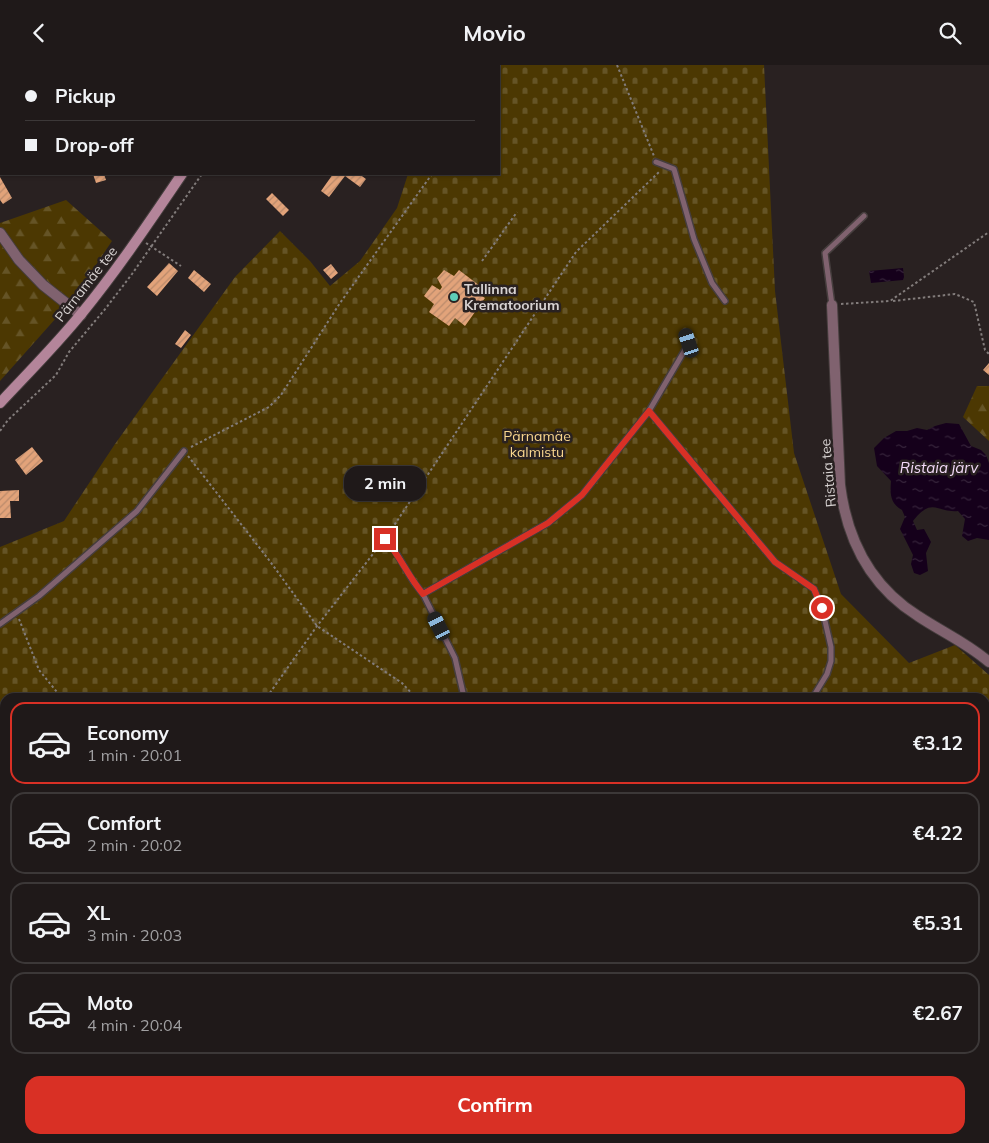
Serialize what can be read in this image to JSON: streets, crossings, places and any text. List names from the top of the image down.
{
  "streets": {
    "main road": ["Pärnamäe tee"],
    "street": ["Ristaia tee"]
  },
  "water": ["Ristaia järv"],
  "parks": ["Pärnamäe kalmistu"],
  "places": ["Tallinna Krematoorium"],
  "page": {
    "header": "Movio",
    "banner": ["Pickup", "Drop-off"],
    "bubble": "2 min",
    "list": [
      {
        "name": "Economy",
        "note": "1 min · 20:01",
        "value": "€3.12"
      },
      {
        "name": "Comfort",
        "note": "2 min · 20:02",
        "value": "€4.22"
      },
      {
        "name": "XL",
        "note": "3 min · 20:03",
        "value": "€5.31"
      },
      {
        "name": "Moto",
        "note": "4 min · 20:04",
        "value": "€2.67"
      }
    ],
    "buttons": "Confirm"
  }
}
